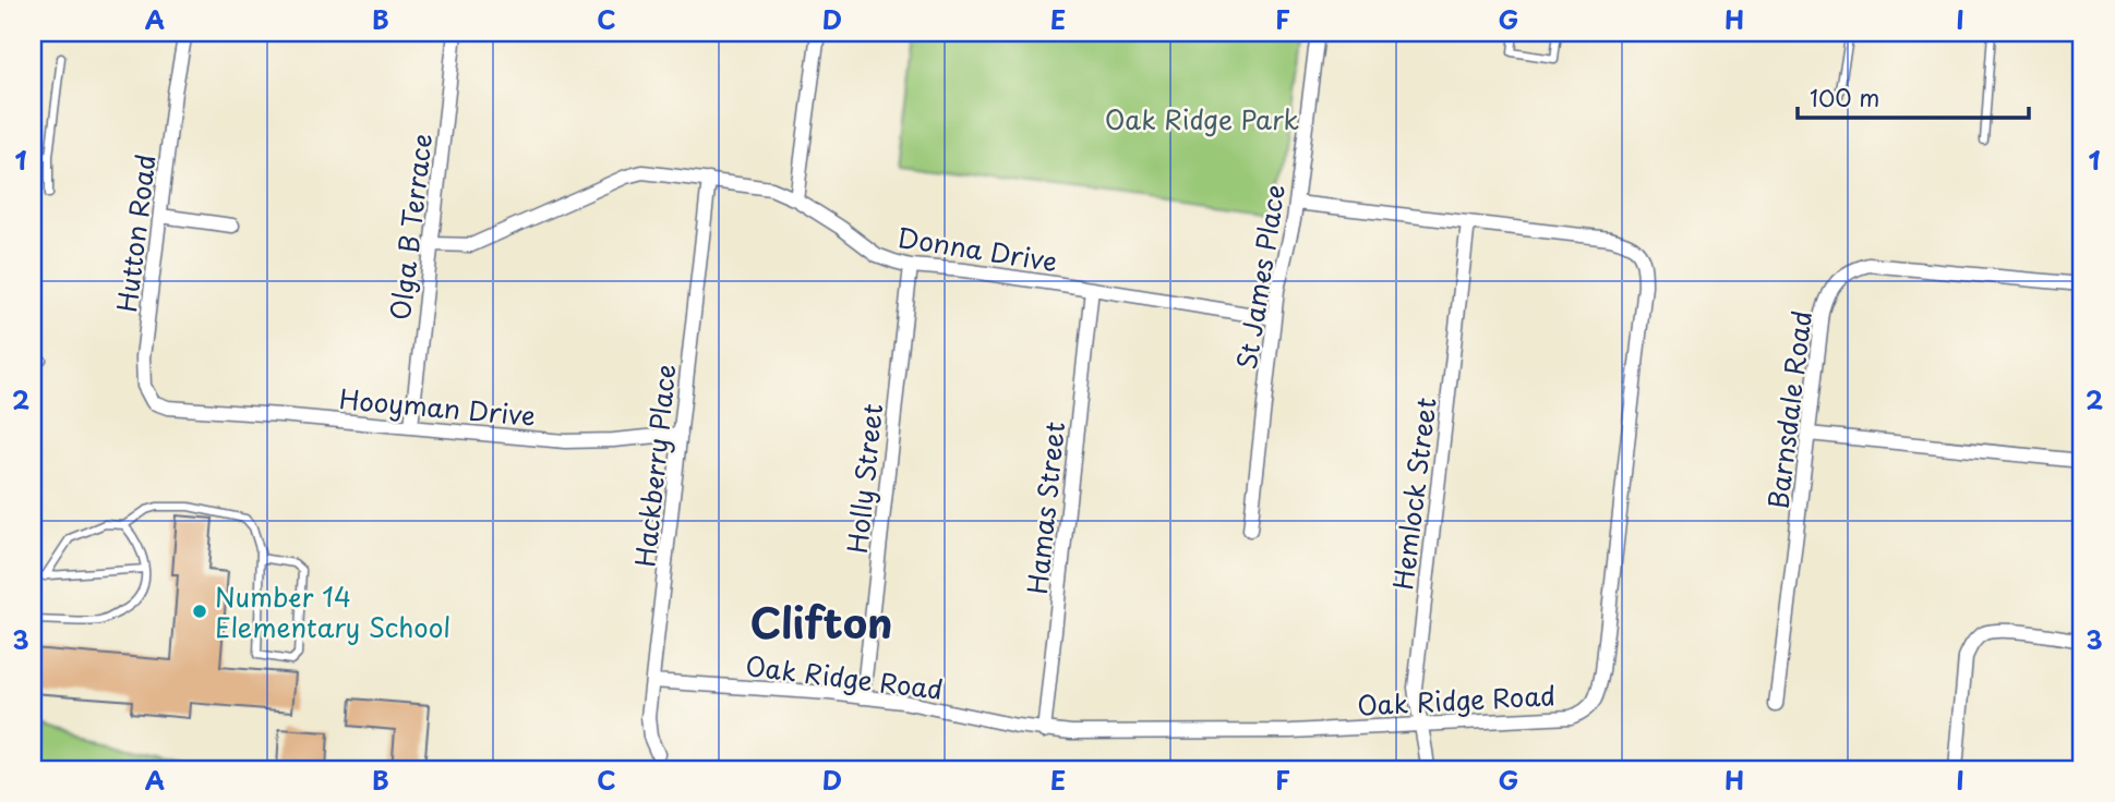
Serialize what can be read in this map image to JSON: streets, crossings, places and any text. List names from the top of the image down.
{
  "streets": {
    "street": [
      "Olga B Terrace",
      "Hutton Road",
      "Donna Drive",
      "St James Place",
      "Hooyman Drive",
      "Barnsdale Road",
      "Hackberry Place",
      "Holly Street",
      "Hemlock Street",
      "Hamas Street",
      "Oak Ridge Road"
    ]
  },
  "crossings": [
    ["Olga B Terrace", "Donna Drive"],
    ["Olga B Terrace", "Hooyman Drive"],
    ["Hutton Road", "Hooyman Drive"],
    ["Donna Drive", "St James Place"],
    ["Donna Drive", "Hackberry Place"],
    ["Donna Drive", "Holly Street"],
    ["Donna Drive", "Hamas Street"],
    ["St James Place", "Oak Ridge Road"],
    ["Hooyman Drive", "Hackberry Place"],
    ["Hackberry Place", "Oak Ridge Road"],
    ["Holly Street", "Oak Ridge Road"],
    ["Hemlock Street", "Oak Ridge Road"],
    ["Hamas Street", "Oak Ridge Road"]
  ],
  "districts": ["Clifton"],
  "parks": ["Oak Ridge Park"],
  "places": ["Number 14 Elementary School"],
  "scale_bar": "100 m",
  "grid": {
    "columns": [
      "A",
      "B",
      "C",
      "D",
      "E",
      "F",
      "G",
      "H",
      "I"
    ],
    "rows": ["1", "2", "3"]
  }
}
